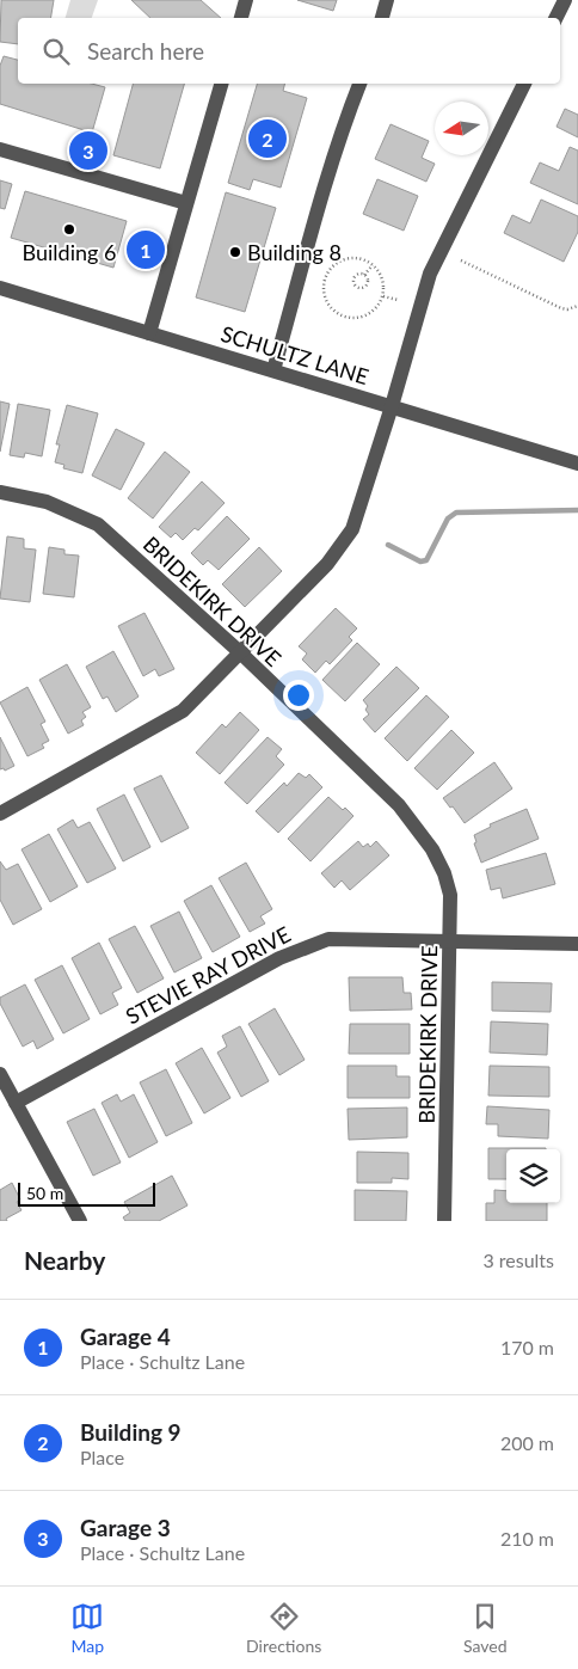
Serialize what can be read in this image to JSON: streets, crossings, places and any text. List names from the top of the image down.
{
  "streets": {
    "street": ["SCHULTZ LANE", "BRIDEKIRK DRIVE", "STEVIE RAY DRIVE"]
  },
  "crossings": [
    ["BRIDEKIRK DRIVE", "STEVIE RAY DRIVE"]
  ],
  "places": ["Building 6", "Building 8"],
  "scale_bar": "50 m",
  "north": "left",
  "page": {
    "search": "Search here",
    "pins": ["2", "3", "1"],
    "scale": "50 m",
    "heading": ["Nearby", "3 results"],
    "list": [
      {
        "mark": "1",
        "name": "Garage 4",
        "note": "Place · Schultz Lane",
        "value": "170 m"
      },
      {
        "mark": "2",
        "name": "Building 9",
        "note": "Place",
        "value": "200 m"
      },
      {
        "mark": "3",
        "name": "Garage 3",
        "note": "Place · Schultz Lane",
        "value": "210 m"
      }
    ],
    "nav": ["Map", "Directions", "Saved"]
  }
}
